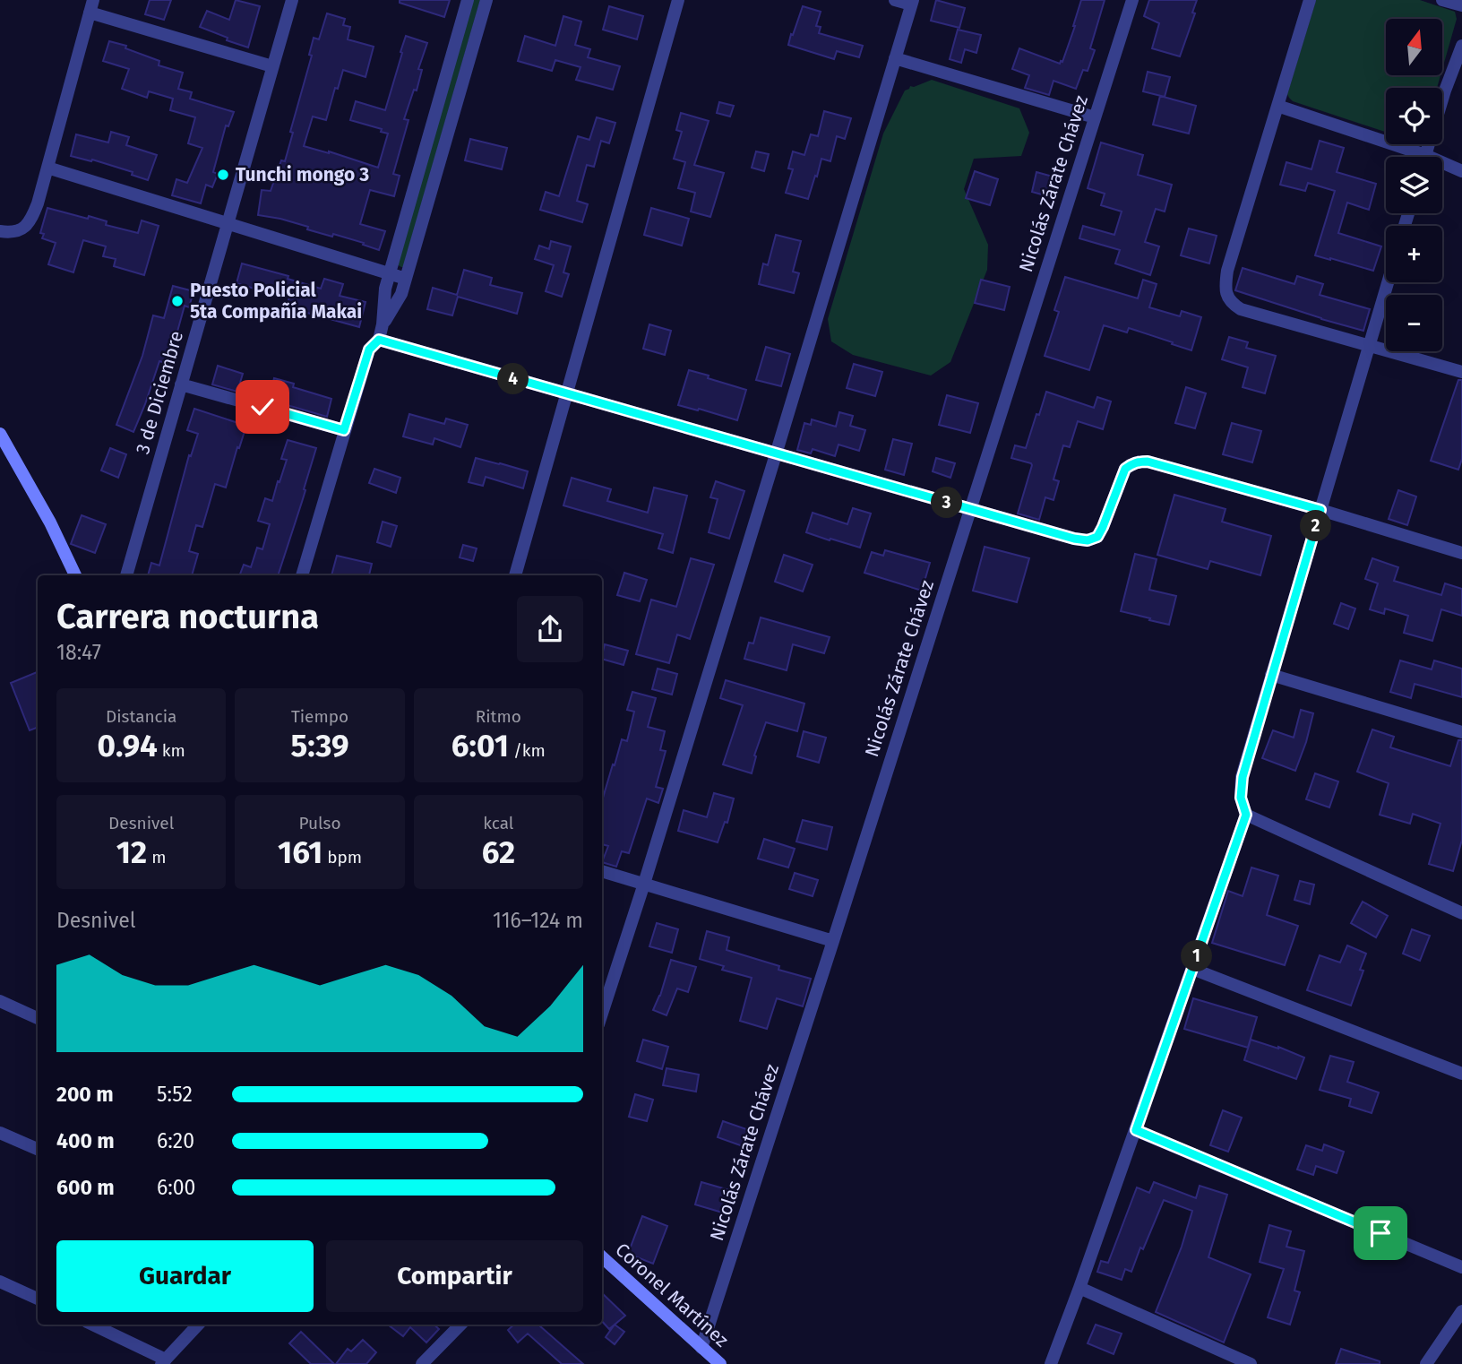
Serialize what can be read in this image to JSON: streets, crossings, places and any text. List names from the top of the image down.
{
  "streets": {
    "main road": ["Coronel Martínez"],
    "street": ["Nicolás Zárate Chávez", "3 de Diciembre"]
  },
  "crossings": [
    ["Nicolás Zárate Chávez", "Coronel Martínez"]
  ],
  "places": ["Tunchi mongo 3", "Puesto Policial 5ta Compañía Makai"],
  "north": "top",
  "page": {
    "map_buttons": ["+", "−"],
    "pins": [
      "4",
      "3",
      "2",
      "1"
    ],
    "heading": ["Carrera nocturna", "18:47"],
    "stats": [
      ["Distancia", "0.94 km"],
      ["Tiempo", "5:39"],
      ["Ritmo", "6:01 /km"],
      ["Desnivel", "12 m"],
      ["Pulso", "161 bpm"],
      ["kcal", "62"]
    ],
    "chart": ["Desnivel", "116–124 m"],
    "list": [
      {
        "name": "200 m",
        "note": "5:52"
      },
      {
        "name": "400 m",
        "note": "6:20"
      },
      {
        "name": "600 m",
        "note": "6:00"
      }
    ],
    "buttons": ["Guardar", "Compartir"]
  }
}
